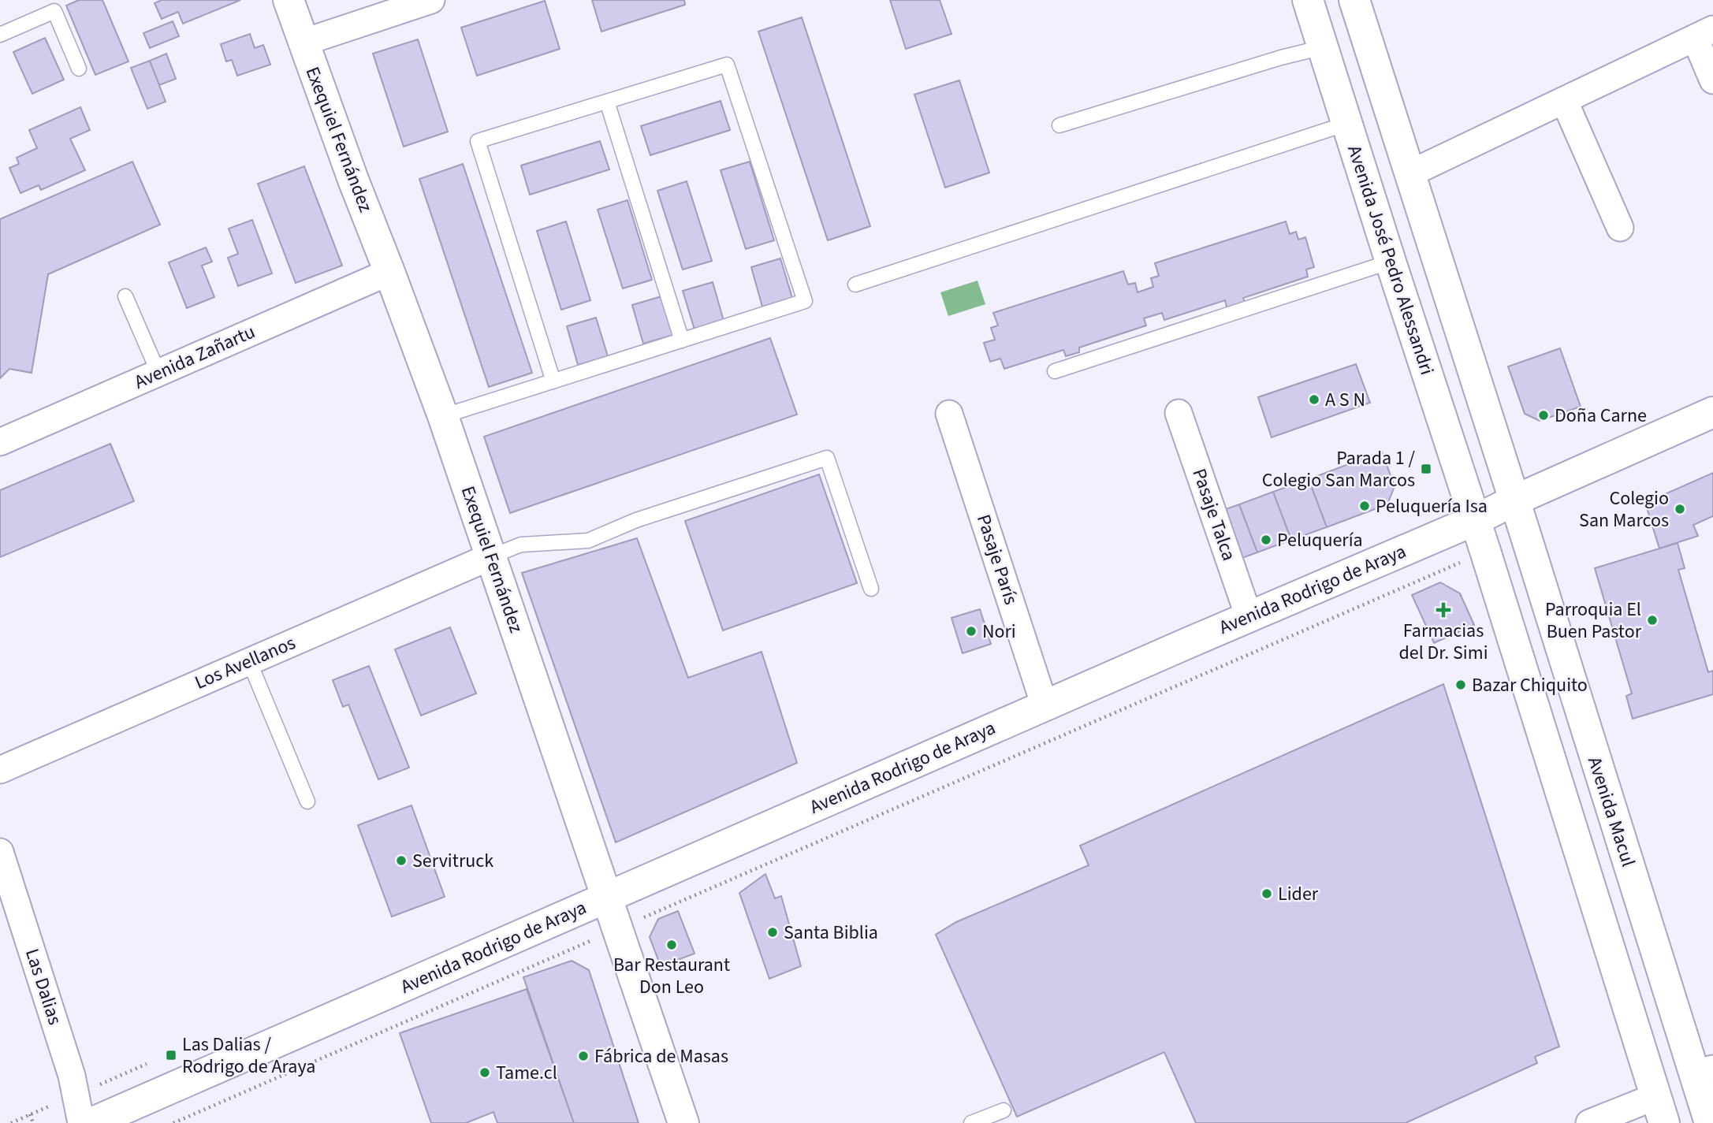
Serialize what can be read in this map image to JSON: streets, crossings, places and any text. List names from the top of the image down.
{
  "streets": {
    "main road": [
      "Exequiel Fernández",
      "Avenida José Pedro Alessandri",
      "Avenida Rodrigo de Araya",
      "Avenida Macul"
    ],
    "street": [
      "Avenida Zañartu",
      "Pasaje Talca",
      "Pasaje París",
      "Los Avellanos",
      "Las Dalias"
    ]
  },
  "crossings": [
    ["Exequiel Fernández", "Avenida Zañartu"],
    ["Exequiel Fernández", "Avenida Rodrigo de Araya"],
    ["Exequiel Fernández", "Los Avellanos"],
    ["Avenida José Pedro Alessandri", "Avenida Rodrigo de Araya"],
    ["Pasaje Talca", "Avenida Rodrigo de Araya"],
    ["Pasaje París", "Avenida Rodrigo de Araya"],
    ["Avenida Rodrigo de Araya", "Avenida Macul"]
  ],
  "places": {
    "other": [
      "A S N",
      "Doña Carne",
      "Peluquería Isa",
      "Colegio San Marcos",
      "Peluquería",
      "Parroquia El Buen Pastor",
      "Nori",
      "Bazar Chiquito",
      "Servitruck",
      "Lider",
      "Santa Biblia",
      "Bar Restaurant Don Leo",
      "Fábrica de Masas",
      "Tame.cl"
    ],
    "transit": ["Parada 1 / Colegio San Marcos", "Las Dalias / Rodrigo de Araya"],
    "health": ["Farmacias del Dr. Simi"]
  }
}
